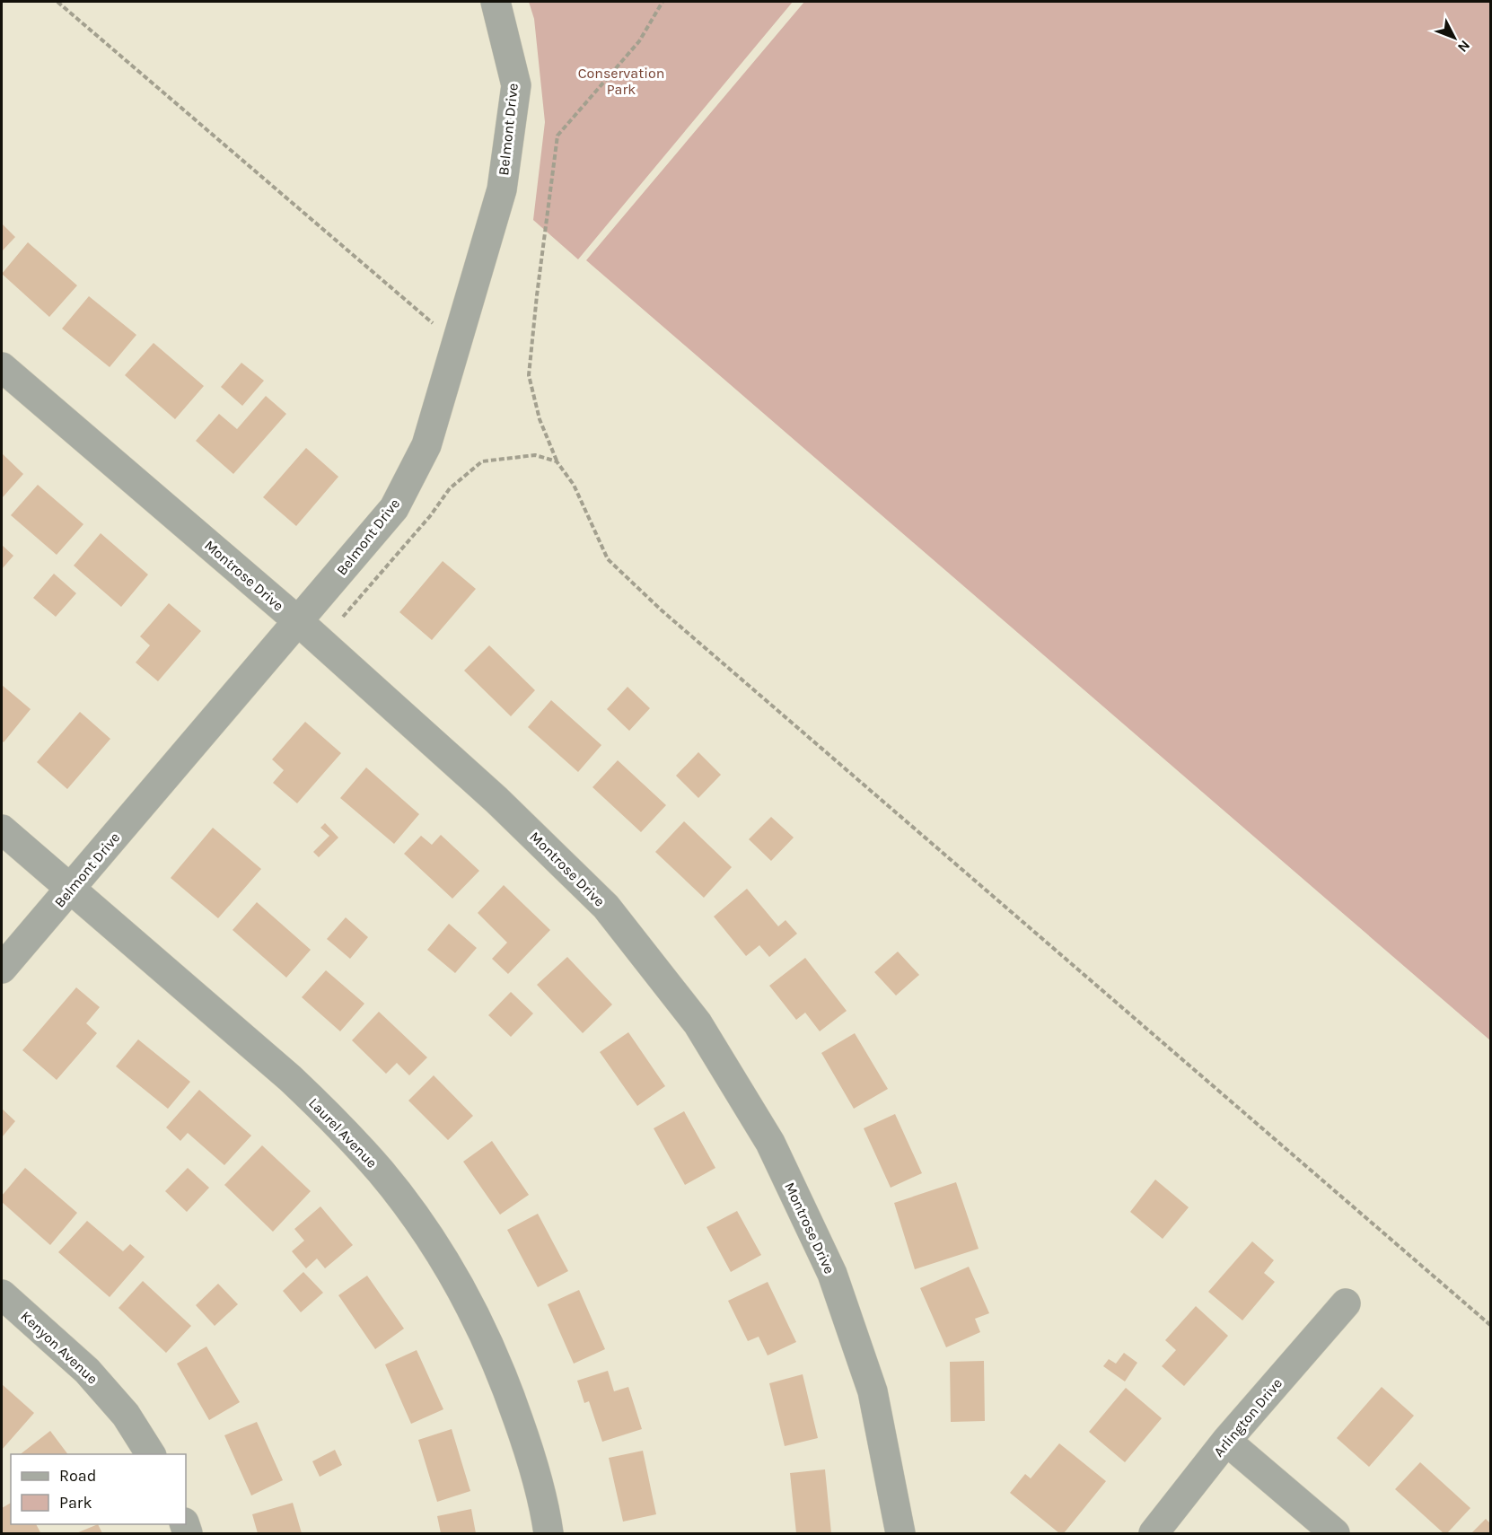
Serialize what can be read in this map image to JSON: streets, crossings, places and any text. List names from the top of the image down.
{
  "streets": {
    "street": [
      "Belmont Drive",
      "Montrose Drive",
      "Laurel Avenue",
      "Kenyon Avenue",
      "Arlington Drive"
    ]
  },
  "crossings": [
    ["Belmont Drive", "Montrose Drive"],
    ["Belmont Drive", "Laurel Avenue"]
  ],
  "parks": ["Conservation Park"],
  "legend": ["Road", "Park"],
  "north": "bottom right"
}
